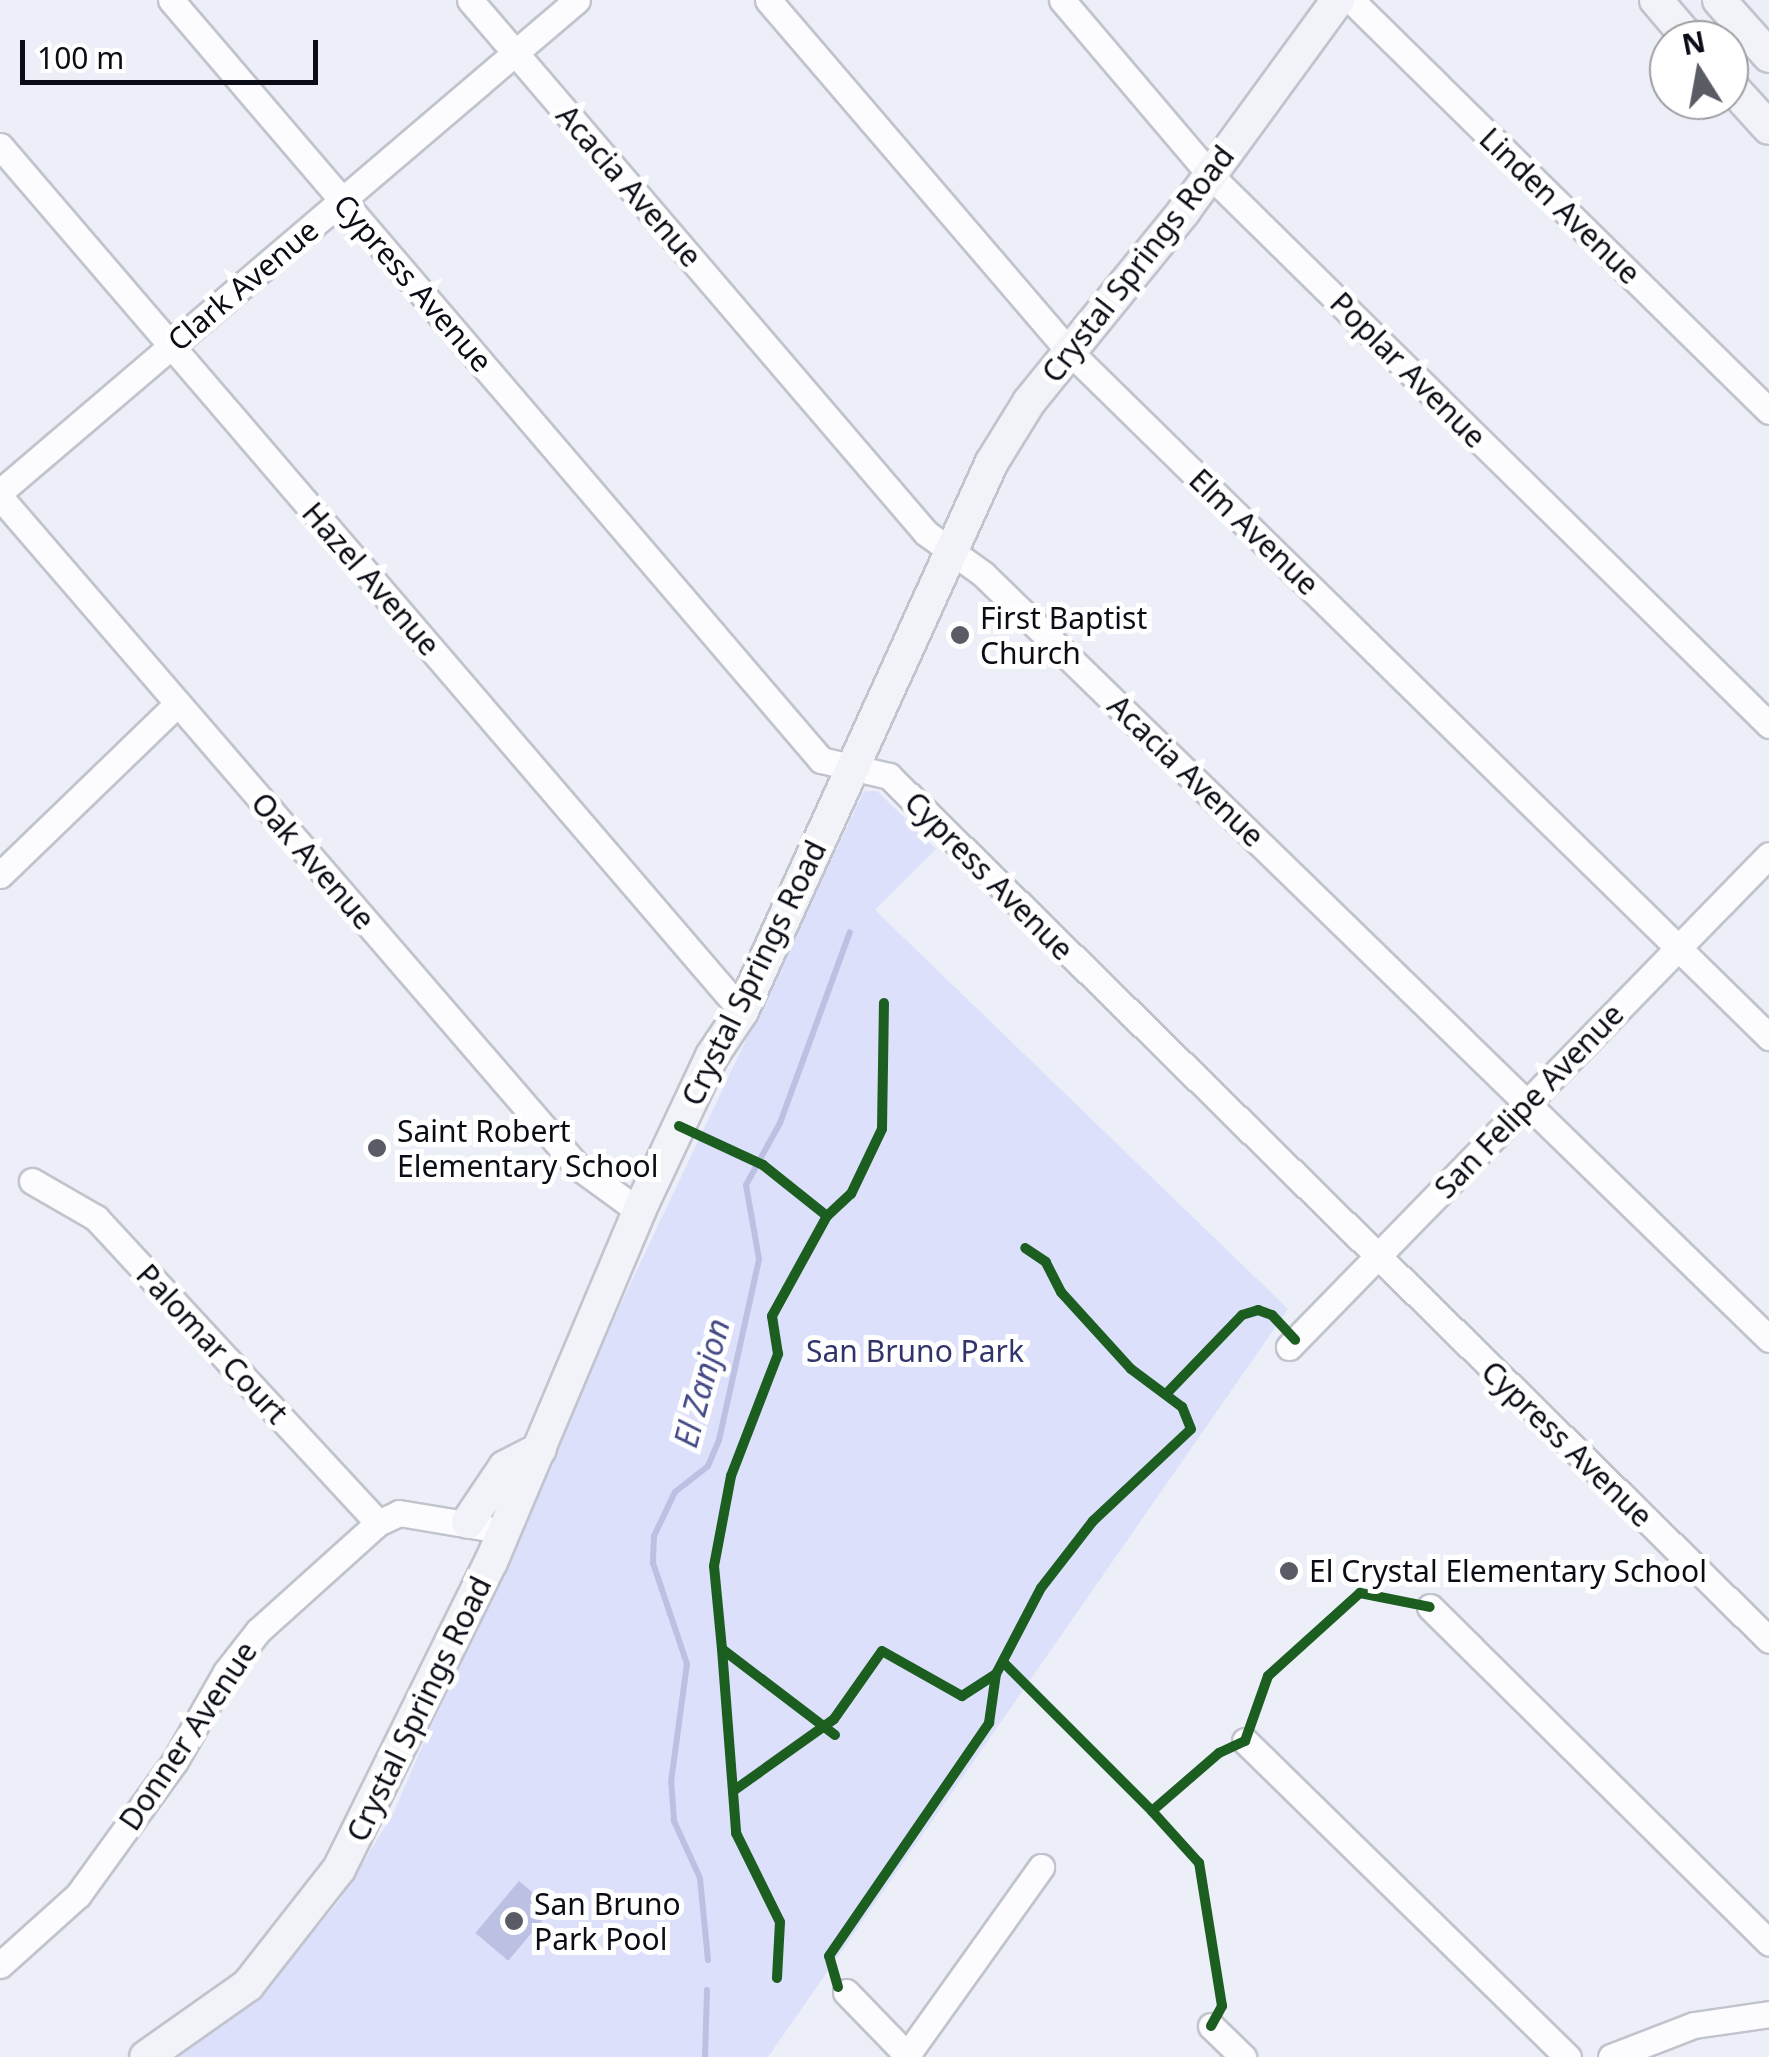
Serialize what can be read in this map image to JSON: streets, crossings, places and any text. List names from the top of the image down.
{
  "streets": {
    "main road": ["Crystal Springs Road"],
    "street": [
      "Acacia Avenue",
      "Linden Avenue",
      "Cypress Avenue",
      "Clark Avenue",
      "Poplar Avenue",
      "Elm Avenue",
      "Hazel Avenue",
      "Oak Avenue",
      "San Felipe Avenue",
      "Palomar Court",
      "Donner Avenue"
    ]
  },
  "crossings": [
    ["Acacia Avenue", "Crystal Springs Road"],
    ["Acacia Avenue", "Clark Avenue"],
    ["Acacia Avenue", "San Felipe Avenue"],
    ["Crystal Springs Road", "Cypress Avenue"],
    ["Crystal Springs Road", "Poplar Avenue"],
    ["Crystal Springs Road", "Elm Avenue"],
    ["Crystal Springs Road", "Hazel Avenue"],
    ["Crystal Springs Road", "Oak Avenue"],
    ["Crystal Springs Road", "Donner Avenue"],
    ["Cypress Avenue", "Clark Avenue"],
    ["Cypress Avenue", "San Felipe Avenue"],
    ["Clark Avenue", "Hazel Avenue"],
    ["Clark Avenue", "Oak Avenue"],
    ["Elm Avenue", "San Felipe Avenue"],
    ["Palomar Court", "Donner Avenue"]
  ],
  "water": ["El Zanjon"],
  "parks": ["San Bruno Park"],
  "places": [
    "First Baptist Church",
    "Saint Robert Elementary School",
    "El Crystal Elementary School",
    "San Bruno Park Pool"
  ],
  "scale_bar": "100 m",
  "north": "top"
}
